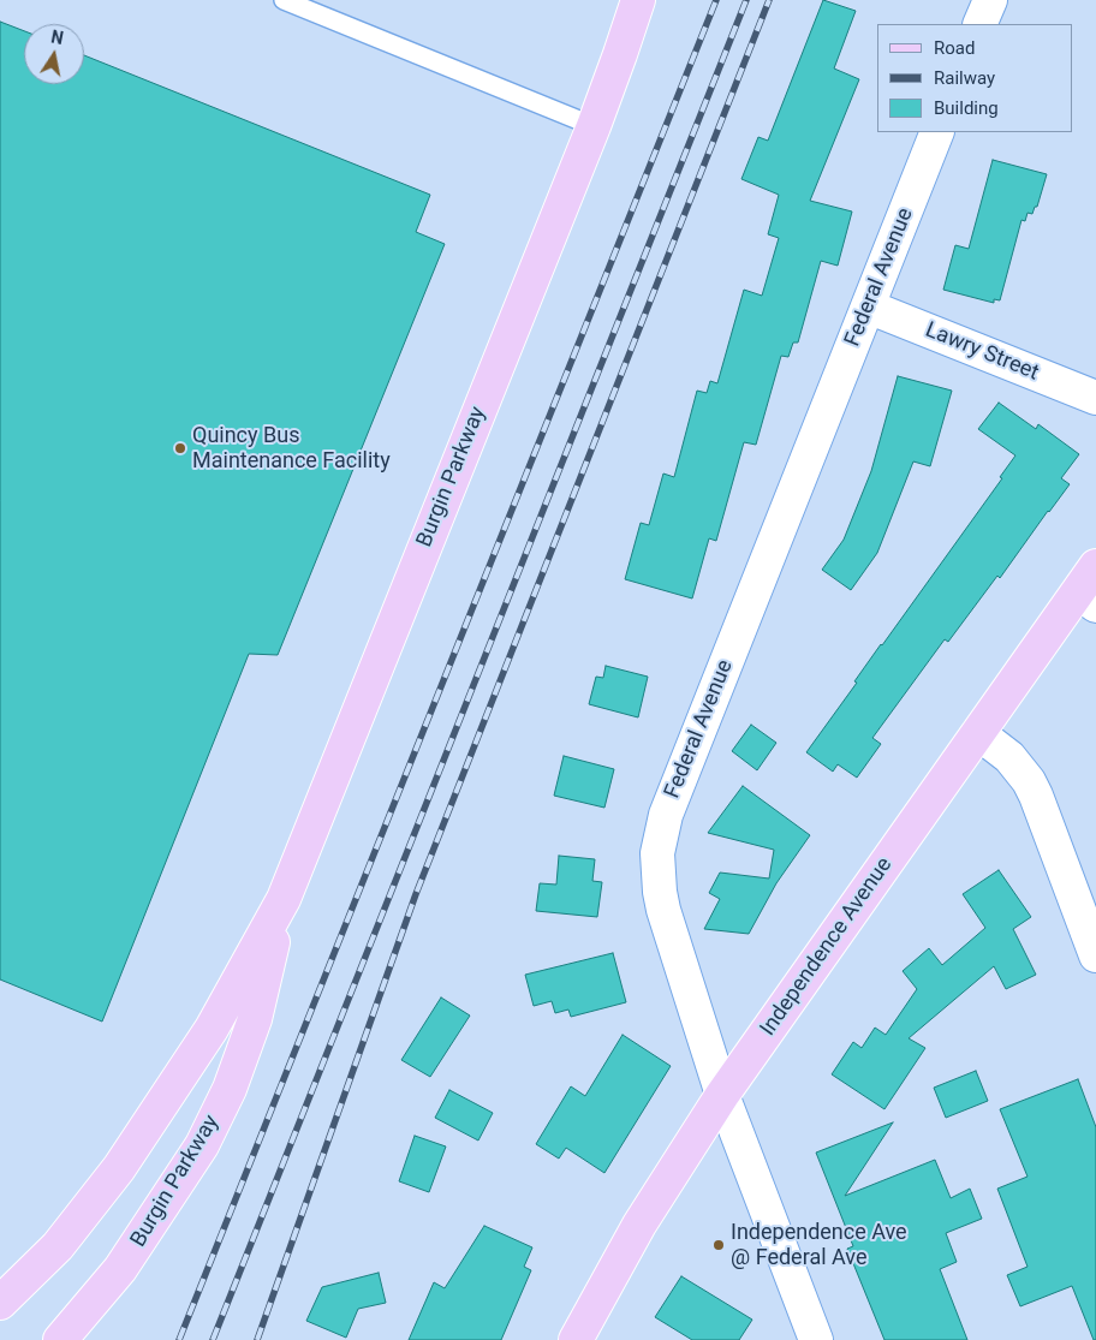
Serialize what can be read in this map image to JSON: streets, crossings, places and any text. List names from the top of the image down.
{
  "streets": {
    "main road": ["Burgin Parkway", "Independence Avenue"],
    "street": ["Federal Avenue", "Lawry Street"]
  },
  "crossings": [
    ["Federal Avenue", "Lawry Street"],
    ["Federal Avenue", "Independence Avenue"]
  ],
  "places": ["Quincy Bus Maintenance Facility", "Independence Ave @ Federal Ave"],
  "legend": ["Road", "Railway", "Building"],
  "north": "top"
}
